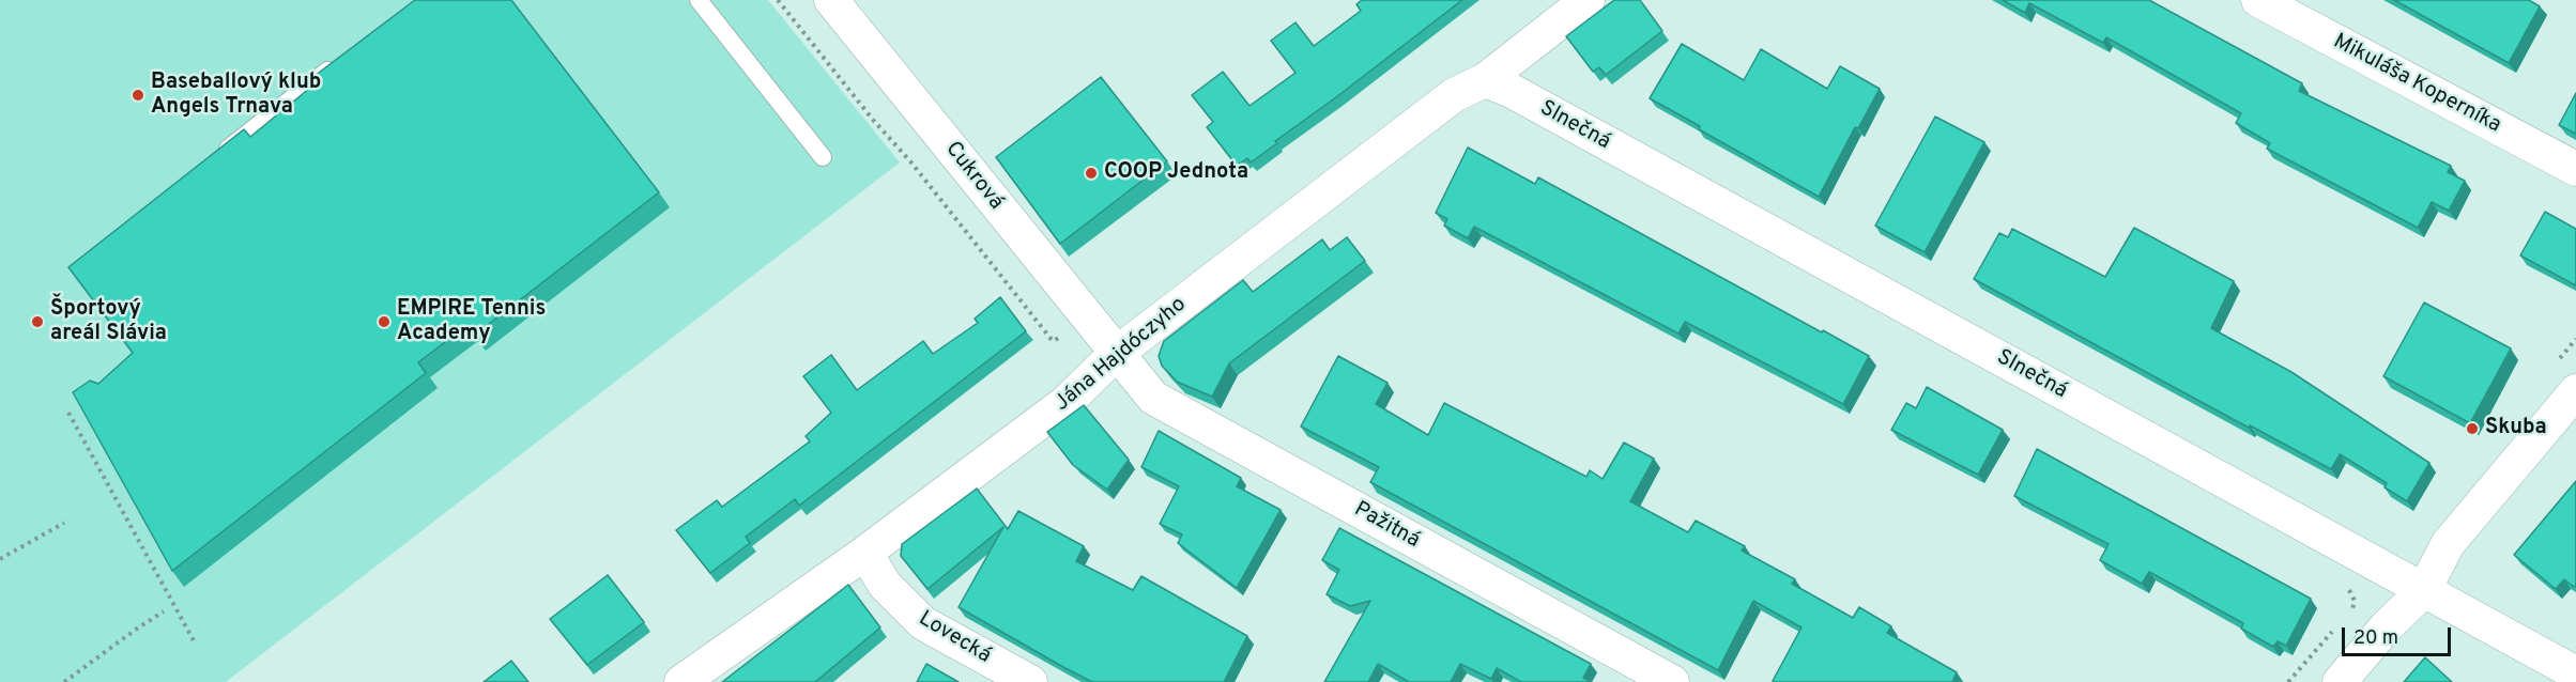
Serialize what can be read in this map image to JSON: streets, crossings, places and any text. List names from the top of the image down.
{
  "streets": {
    "street": [
      "Mikuláša Koperníka",
      "Slnečná",
      "Cukrová",
      "Jána Hajdóczyho",
      "Pažitná",
      "Lovecká"
    ]
  },
  "crossings": [
    ["Slnečná", "Jána Hajdóczyho"],
    ["Cukrová", "Jána Hajdóczyho"],
    ["Cukrová", "Pažitná"],
    ["Jána Hajdóczyho", "Pažitná"],
    ["Jána Hajdóczyho", "Lovecká"]
  ],
  "places": [
    "Baseballový klub Angels Trnava",
    "COOP Jednota",
    "Športový areál Slávia",
    "EMPIRE Tennis Academy",
    "Skuba"
  ],
  "scale_bar": "20 m"
}
